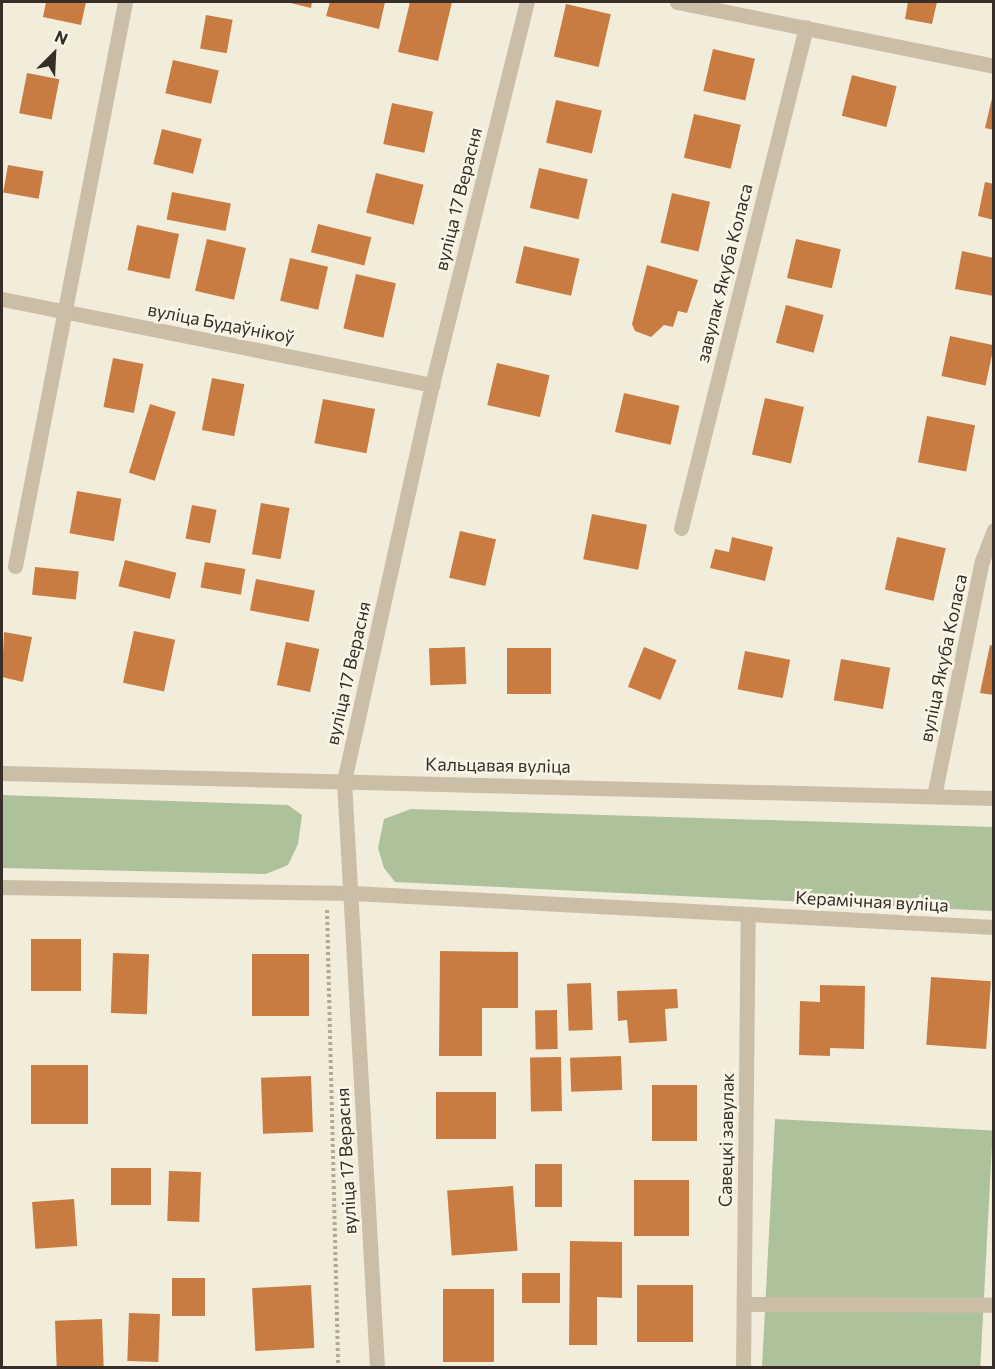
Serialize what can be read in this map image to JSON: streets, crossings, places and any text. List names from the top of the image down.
{
  "streets": {
    "street": [
      "вуліца 17 Верасня",
      "завулак Якуба Коласа",
      "вуліца Будаўнікоў",
      "вуліца Якуба Коласа",
      "Кальцавая вуліца",
      "Керамічная вуліца",
      "Савецкі завулак"
    ]
  },
  "crossings": [
    ["вуліца 17 Верасня", "вуліца Будаўнікоў"],
    ["вуліца 17 Верасня", "Кальцавая вуліца"],
    ["вуліца 17 Верасня", "Керамічная вуліца"],
    ["вуліца Якуба Коласа", "Кальцавая вуліца"],
    ["Керамічная вуліца", "Савецкі завулак"]
  ],
  "north": "top right"
}
